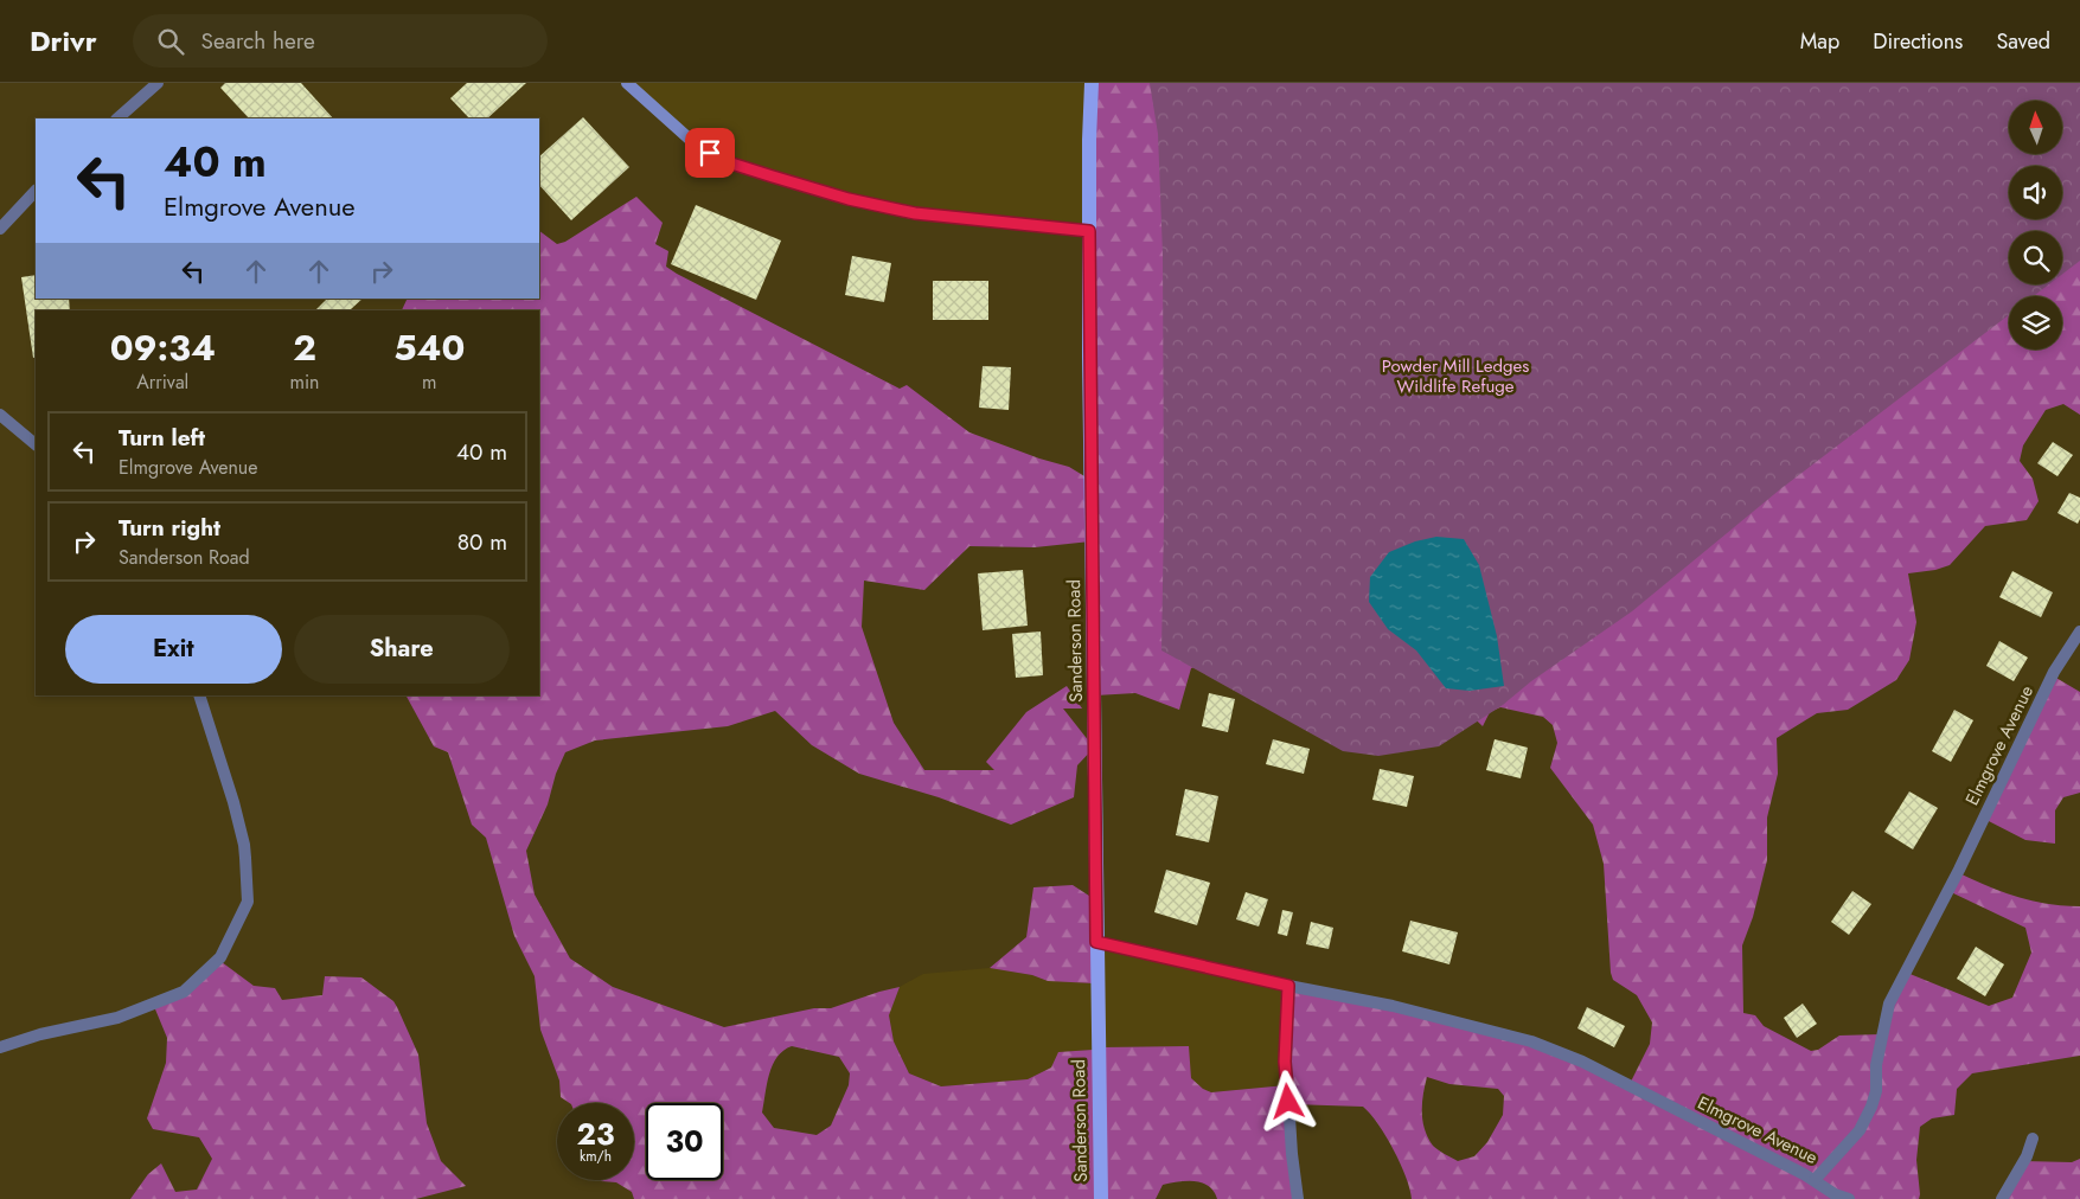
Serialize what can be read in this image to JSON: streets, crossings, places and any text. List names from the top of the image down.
{
  "streets": {
    "main road": ["Sanderson Road"],
    "street": ["Elmgrove Avenue"]
  },
  "crossings": [
    ["Sanderson Road", "Elmgrove Avenue"]
  ],
  "parks": ["Powder Mill Ledges Wildlife Refuge"],
  "north": "top",
  "page": {
    "header": "Drivr",
    "search": "Search here",
    "nav": ["Map", "Directions", "Saved"],
    "turn": ["40 m", "Elmgrove Avenue"],
    "eta": [
      "09:34",
      "Arrival",
      "2",
      "min",
      "540",
      "m"
    ],
    "list": [
      {
        "name": "Turn left",
        "note": "Elmgrove Avenue",
        "value": "40 m"
      },
      {
        "name": "Turn right",
        "note": "Sanderson Road",
        "value": "80 m"
      }
    ],
    "buttons": ["Exit", "Share"],
    "speed": "23 km/h",
    "limit": "30"
  }
}
